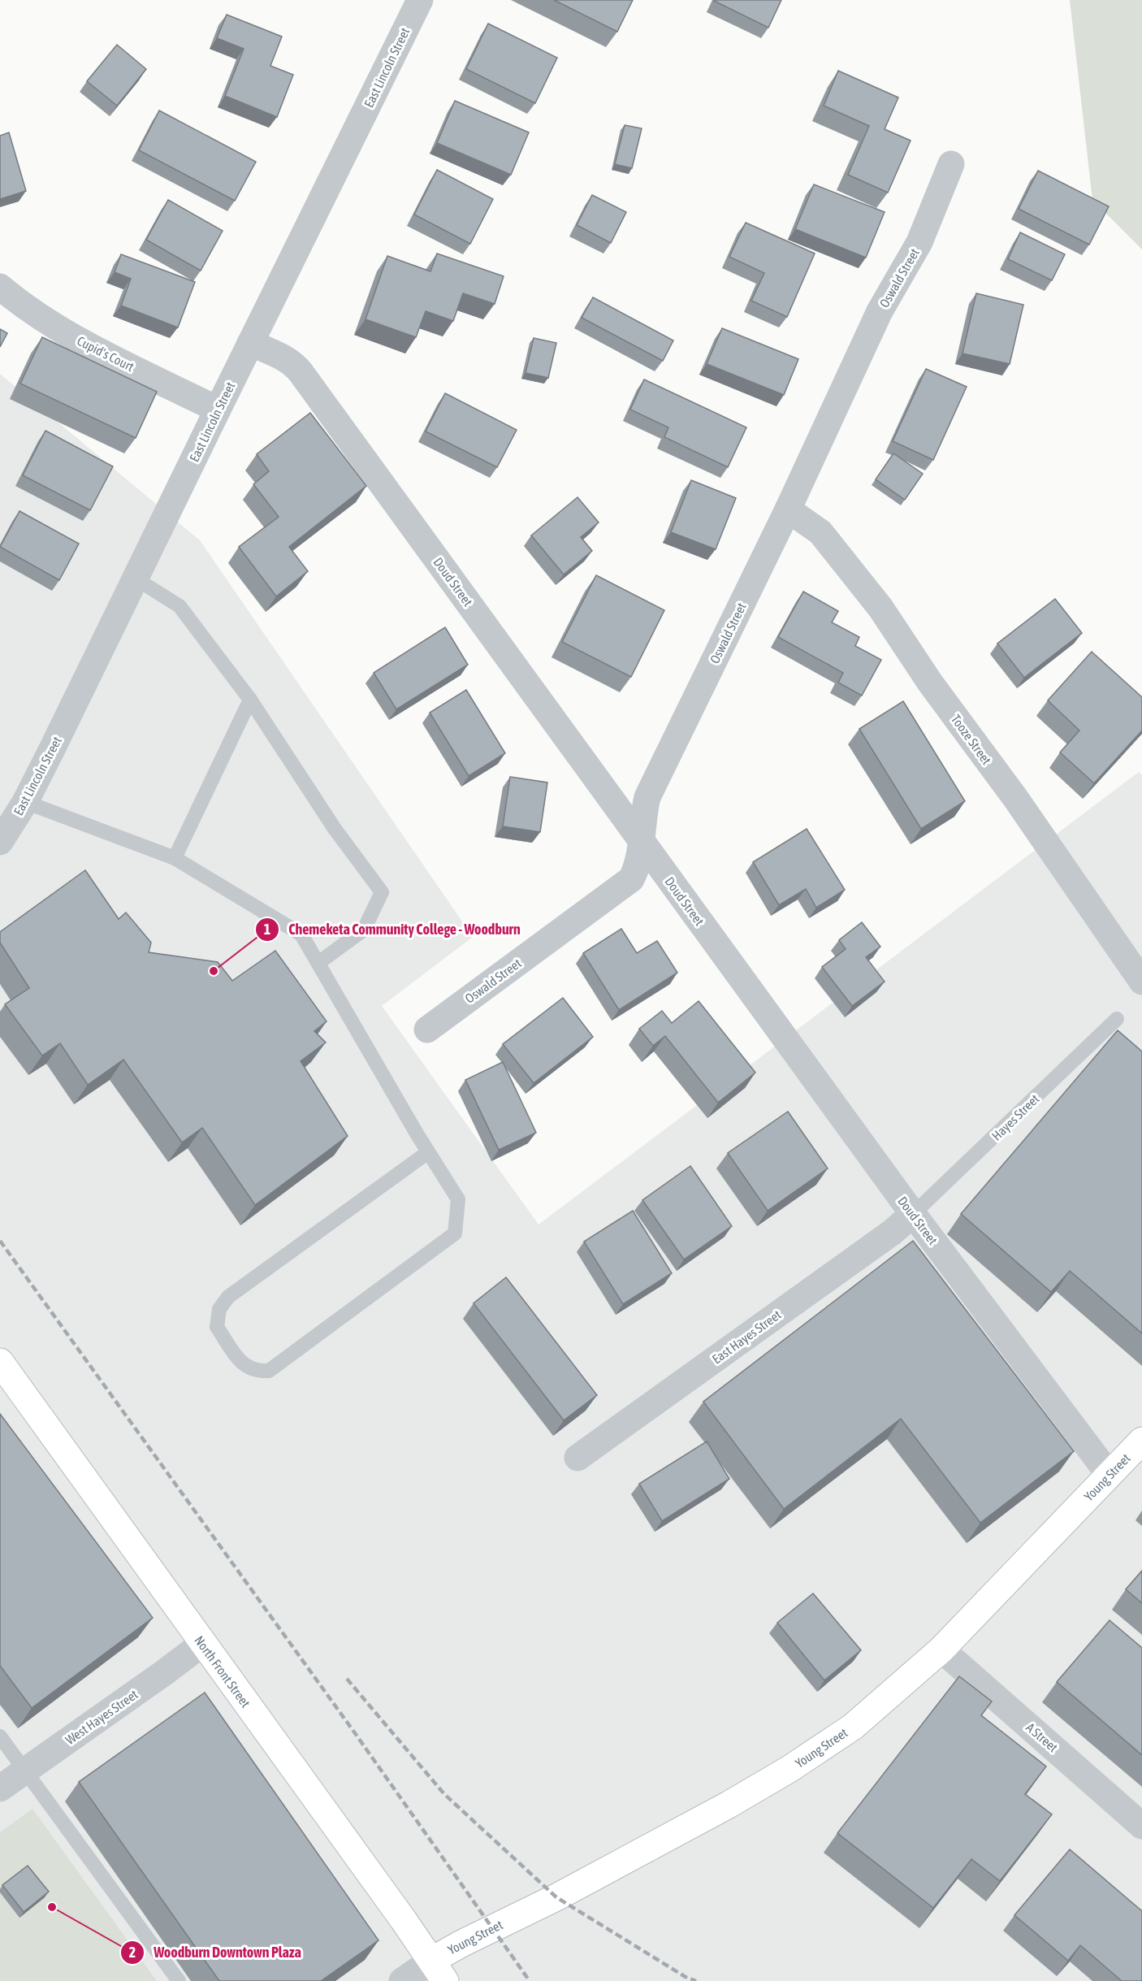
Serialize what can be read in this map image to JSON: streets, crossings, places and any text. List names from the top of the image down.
{
  "streets": {
    "main road": ["Young Street", "North Front Street"],
    "street": [
      "East Lincoln Street",
      "Oswald Street",
      "Cupid's Court",
      "Doud Street",
      "Tooze Street",
      "East Hayes Street",
      "West Hayes Street",
      "A Street"
    ],
    "lane": ["Hayes Street"]
  },
  "crossings": [
    ["East Lincoln Street", "Cupid's Court"],
    ["East Lincoln Street", "Doud Street"],
    ["Oswald Street", "Doud Street"],
    ["Oswald Street", "Tooze Street"],
    ["Doud Street", "Hayes Street"],
    ["Doud Street", "East Hayes Street"],
    ["Doud Street", "Young Street"],
    ["Hayes Street", "East Hayes Street"],
    ["Young Street", "North Front Street"],
    ["Young Street", "A Street"],
    ["North Front Street", "West Hayes Street"]
  ],
  "places": ["Chemeketa Community College - Woodburn", "Woodburn Downtown Plaza"]
}
